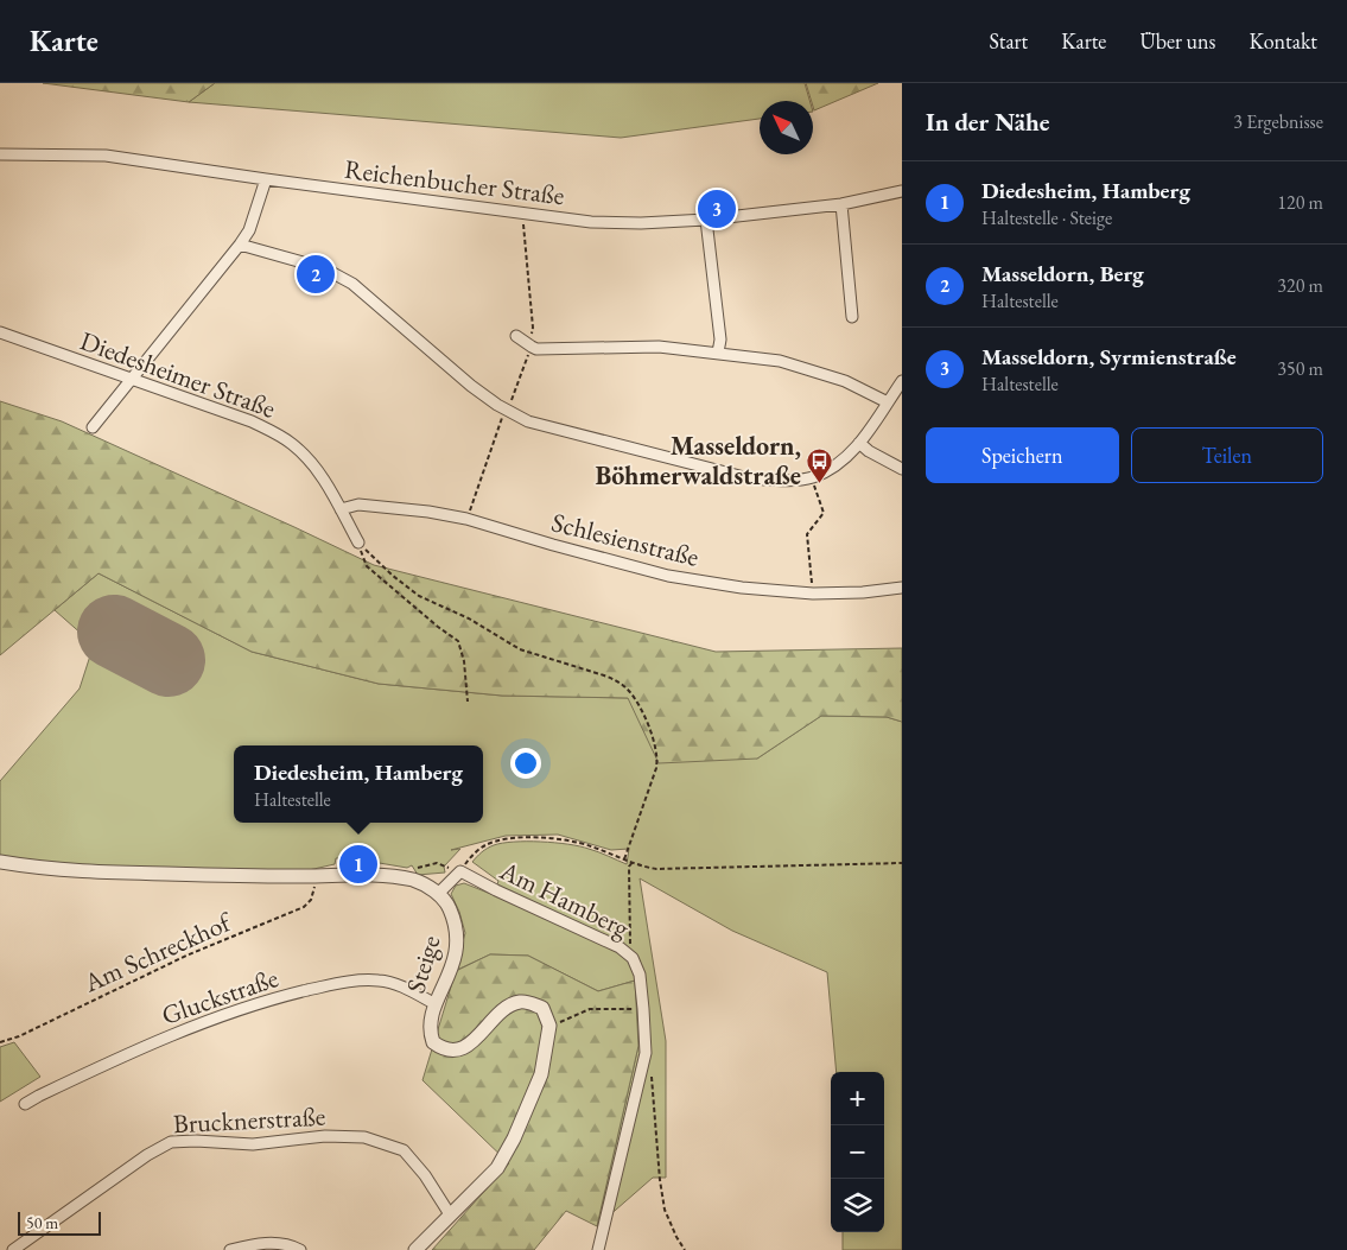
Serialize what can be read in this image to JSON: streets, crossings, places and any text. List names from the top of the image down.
{
  "streets": {
    "street": [
      "Reichenbucher Straße",
      "Diedesheimer Straße",
      "Schlesienstraße",
      "Am Hamberg",
      "Steige",
      "Gluckstraße",
      "Brucknerstraße"
    ],
    "path": ["Am Schreckhof"]
  },
  "crossings": [
    ["Diedesheimer Straße", "Schlesienstraße"],
    ["Am Hamberg", "Steige"],
    ["Steige", "Gluckstraße"]
  ],
  "places": {
    "bus stop": ["Masseldorn, Böhmerwaldstraße"]
  },
  "scale_bar": "50 m",
  "north": "top left",
  "page": {
    "header": "Karte",
    "nav": [
      "Start",
      "Karte",
      "Über uns",
      "Kontakt"
    ],
    "heading": ["In der Nähe", "3 Ergebnisse"],
    "list": [
      {
        "mark": "1",
        "name": "Diedesheim, Hamberg",
        "note": "Haltestelle · Steige",
        "value": "120 m"
      },
      {
        "mark": "2",
        "name": "Masseldorn, Berg",
        "note": "Haltestelle",
        "value": "320 m"
      },
      {
        "mark": "3",
        "name": "Masseldorn, Syrmienstraße",
        "note": "Haltestelle",
        "value": "350 m"
      }
    ],
    "pins": ["3", "2", "1"],
    "buttons": ["Speichern", "Teilen"],
    "popup": ["Diedesheim, Hamberg", "Haltestelle"],
    "map_buttons": ["+", "−"],
    "scale": "50 m"
  }
}
